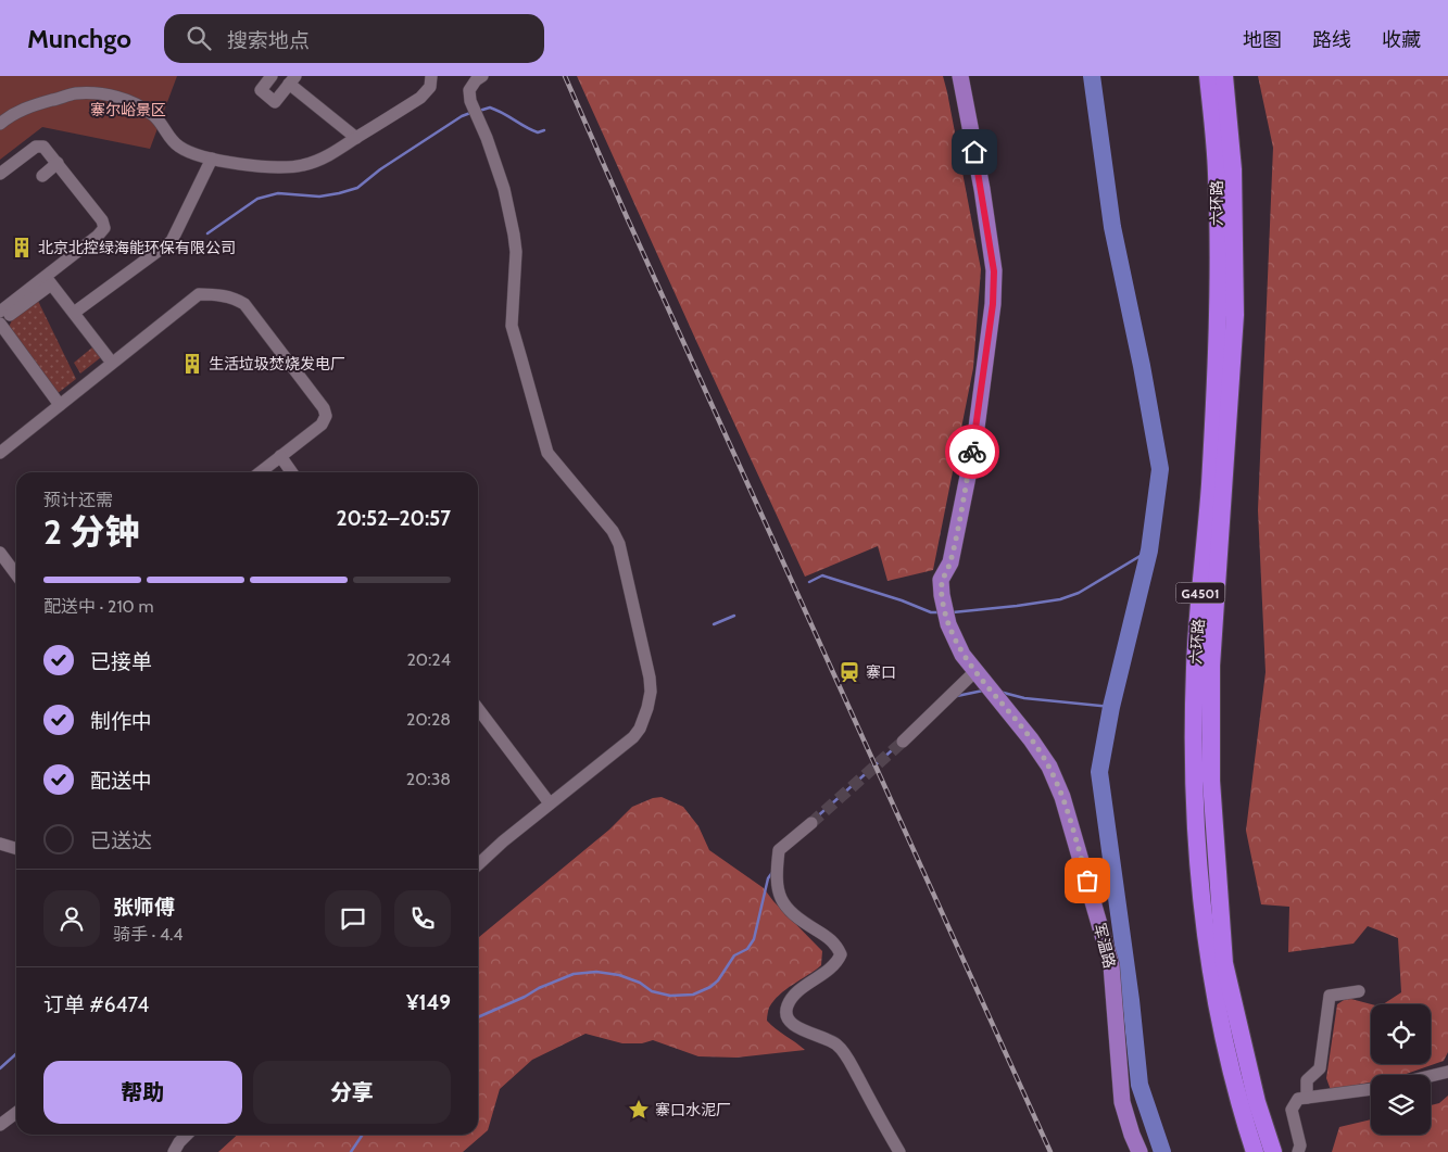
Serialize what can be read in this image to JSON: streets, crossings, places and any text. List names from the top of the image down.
{
  "streets": {
    "highway": ["六环路", "G4501"],
    "main road": ["军温路"]
  },
  "parks": ["寨尔峪景区"],
  "places": {
    "building": ["北京北控绿海能环保有限公司", "生活垃圾焚烧发电厂"],
    "station": ["寨口"],
    "place": ["寨口水泥厂"]
  },
  "page": {
    "header": "Munchgo",
    "search": "搜索地点",
    "nav": ["地图", "路线", "收藏"],
    "heading": ["2 分钟", "预计还需", "20:52–20:57"],
    "panel": [
      "张师傅",
      "骑手 · 4.4",
      "订单 #6474",
      "¥149"
    ],
    "bar": "配送中 · 210 m",
    "list": [
      ["已接单", "20:24"],
      ["制作中", "20:28"],
      ["配送中", "20:38"],
      "已送达"
    ],
    "buttons": ["帮助", "分享"]
  }
}
